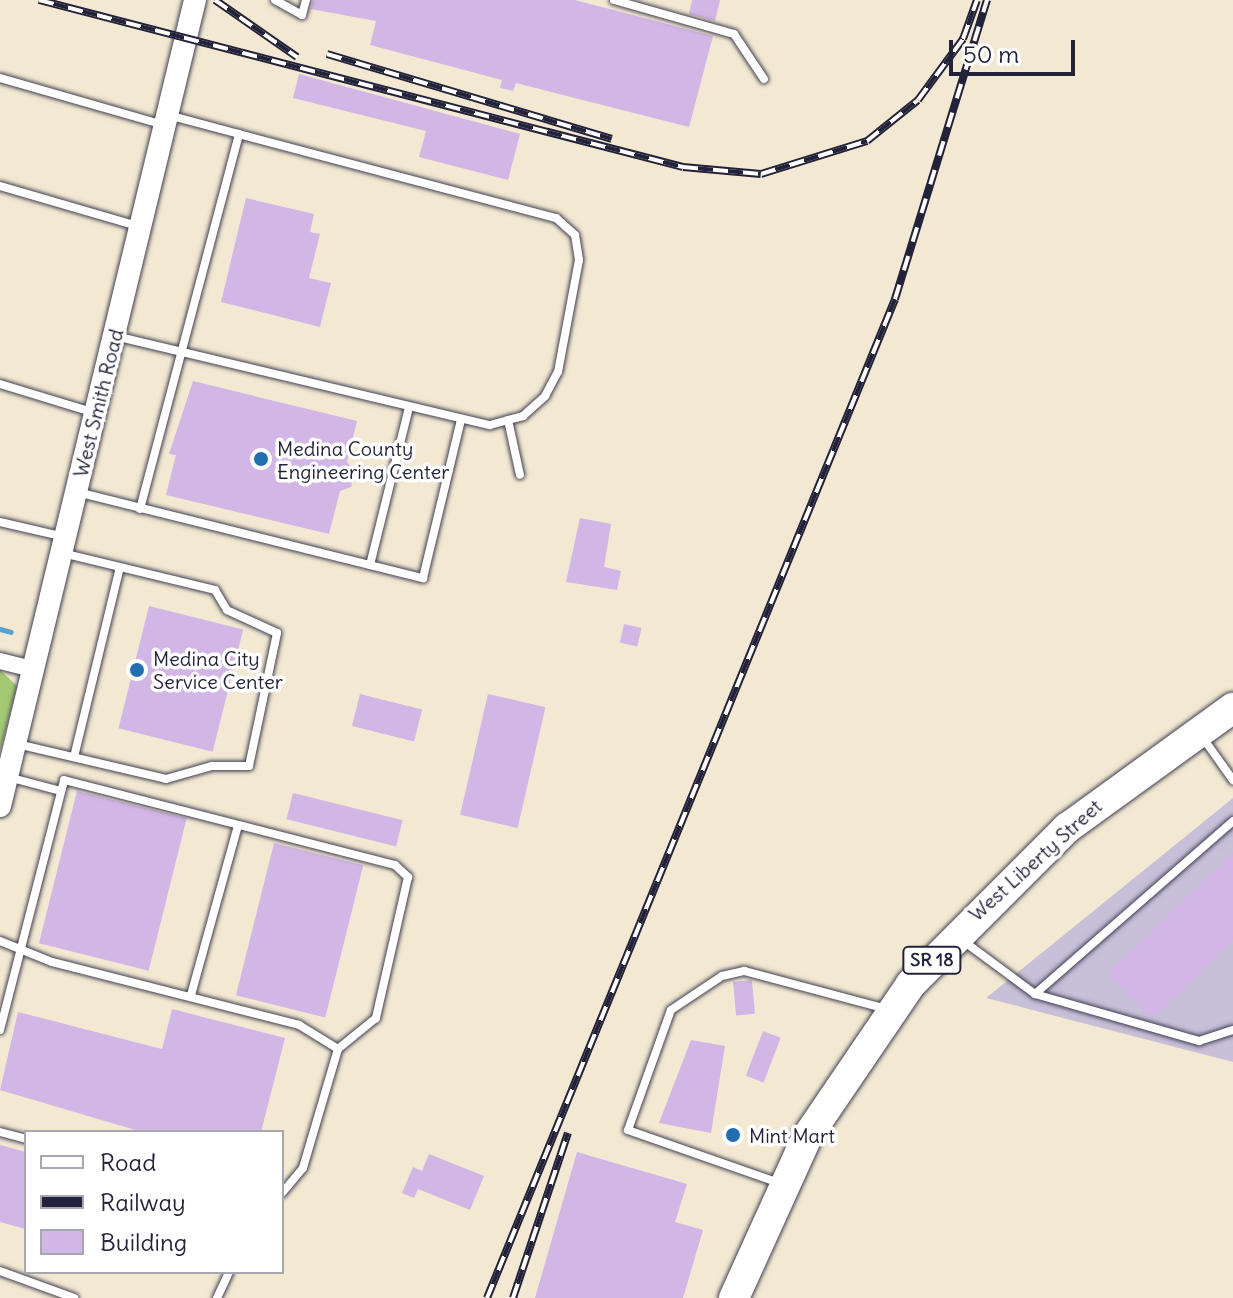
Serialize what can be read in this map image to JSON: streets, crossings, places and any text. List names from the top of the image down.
{
  "streets": {
    "highway": ["West Liberty Street", "SR 18"],
    "street": ["West Smith Road"]
  },
  "places": ["Medina County Engineering Center", "Medina City Service Center", "Mint Mart"],
  "legend": ["Road", "Railway", "Building"],
  "scale_bar": "50 m"
}
